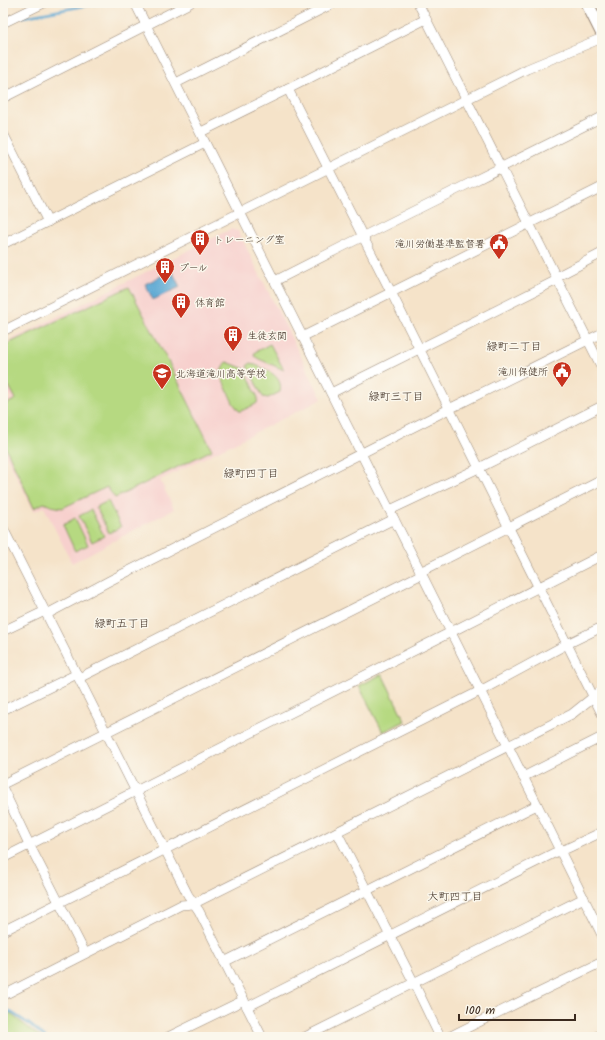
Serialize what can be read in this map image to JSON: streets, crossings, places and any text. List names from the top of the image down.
{
  "districts": [
    "緑町二丁目",
    "緑町三丁目",
    "緑町四丁目",
    "緑町五丁目",
    "大町四丁目"
  ],
  "places": {
    "building": [
      "トレーニング室",
      "プール",
      "体育館",
      "生徒玄関"
    ],
    "public building": ["滝川労働基準監督署", "滝川保健所"],
    "school or university": ["北海道滝川高等学校"]
  },
  "scale_bar": "100 m"
}
